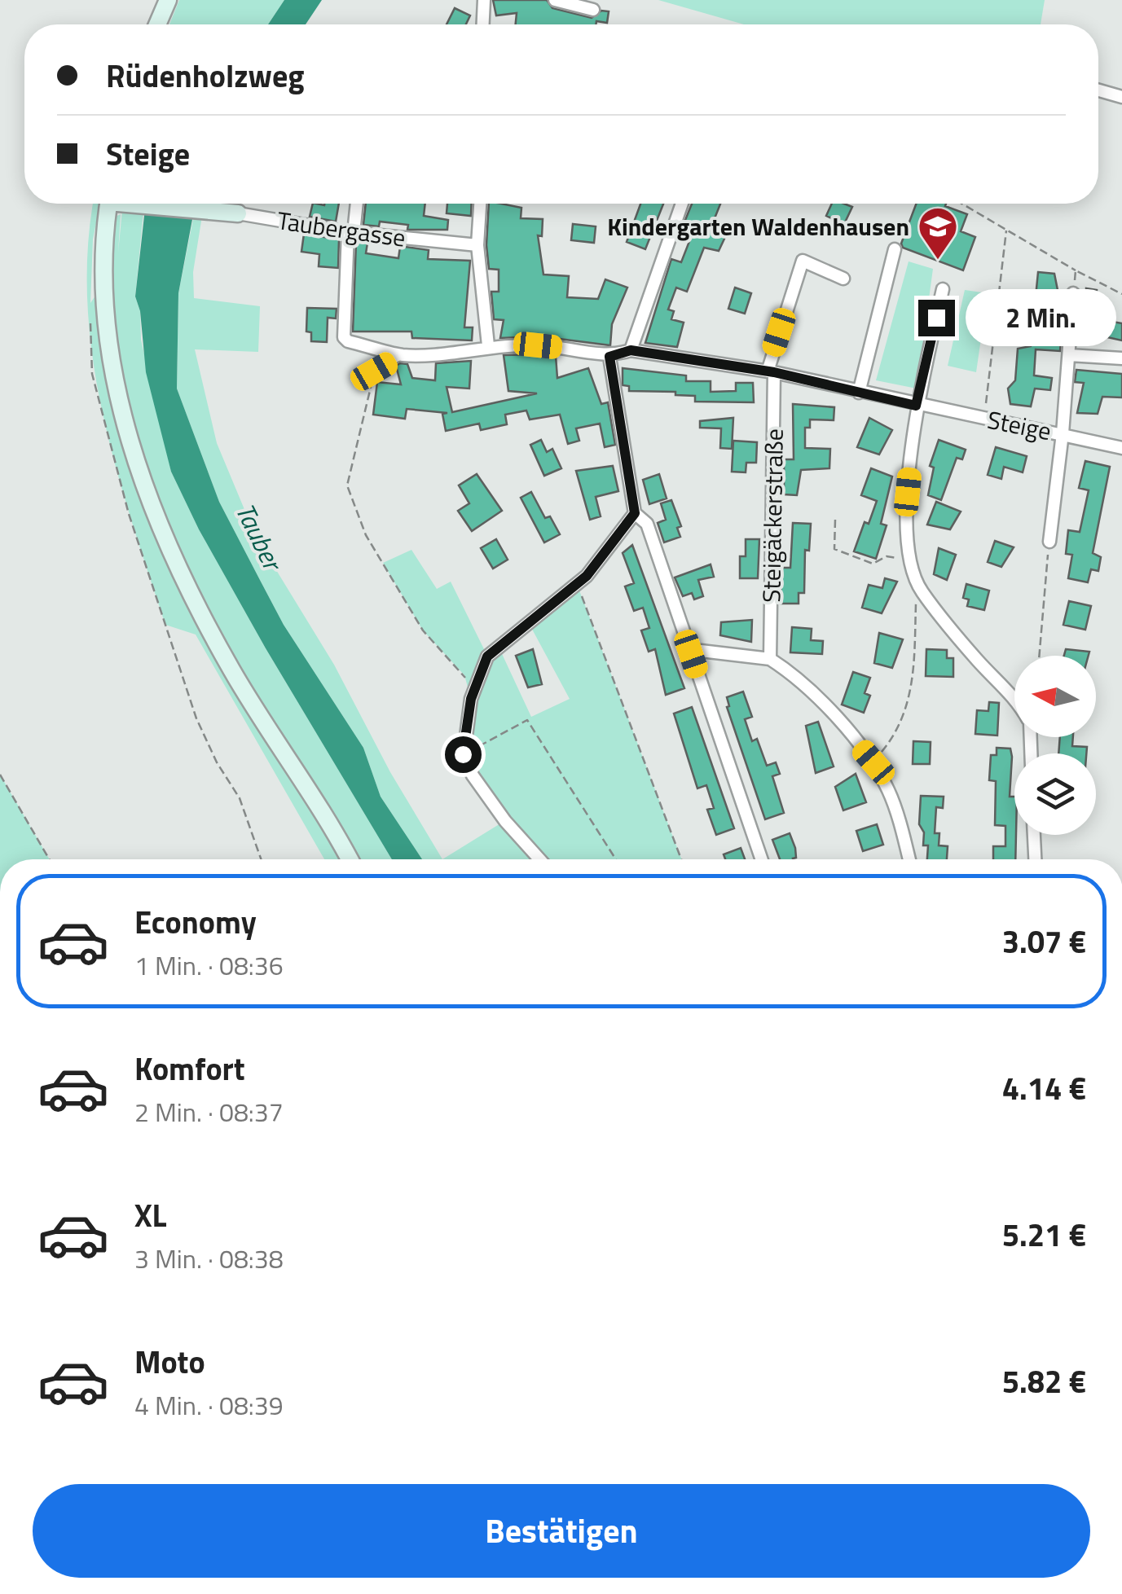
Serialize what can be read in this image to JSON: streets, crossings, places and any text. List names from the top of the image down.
{
  "streets": {
    "main road": ["Taubergasse"],
    "street": ["Steige", "Steigäckerstraße"]
  },
  "crossings": [
    ["Steige", "Steigäckerstraße"]
  ],
  "water": ["Tauber"],
  "places": {
    "school or university": ["Kindergarten Waldenhausen"]
  },
  "north": "left",
  "page": {
    "banner": ["Rüdenholzweg", "Steige"],
    "bubble": "2 Min.",
    "list": [
      {
        "name": "Economy",
        "note": "1 Min. · 08:36",
        "value": "3.07 €"
      },
      {
        "name": "Komfort",
        "note": "2 Min. · 08:37",
        "value": "4.14 €"
      },
      {
        "name": "XL",
        "note": "3 Min. · 08:38",
        "value": "5.21 €"
      },
      {
        "name": "Moto",
        "note": "4 Min. · 08:39",
        "value": "5.82 €"
      }
    ],
    "buttons": "Bestätigen"
  }
}
